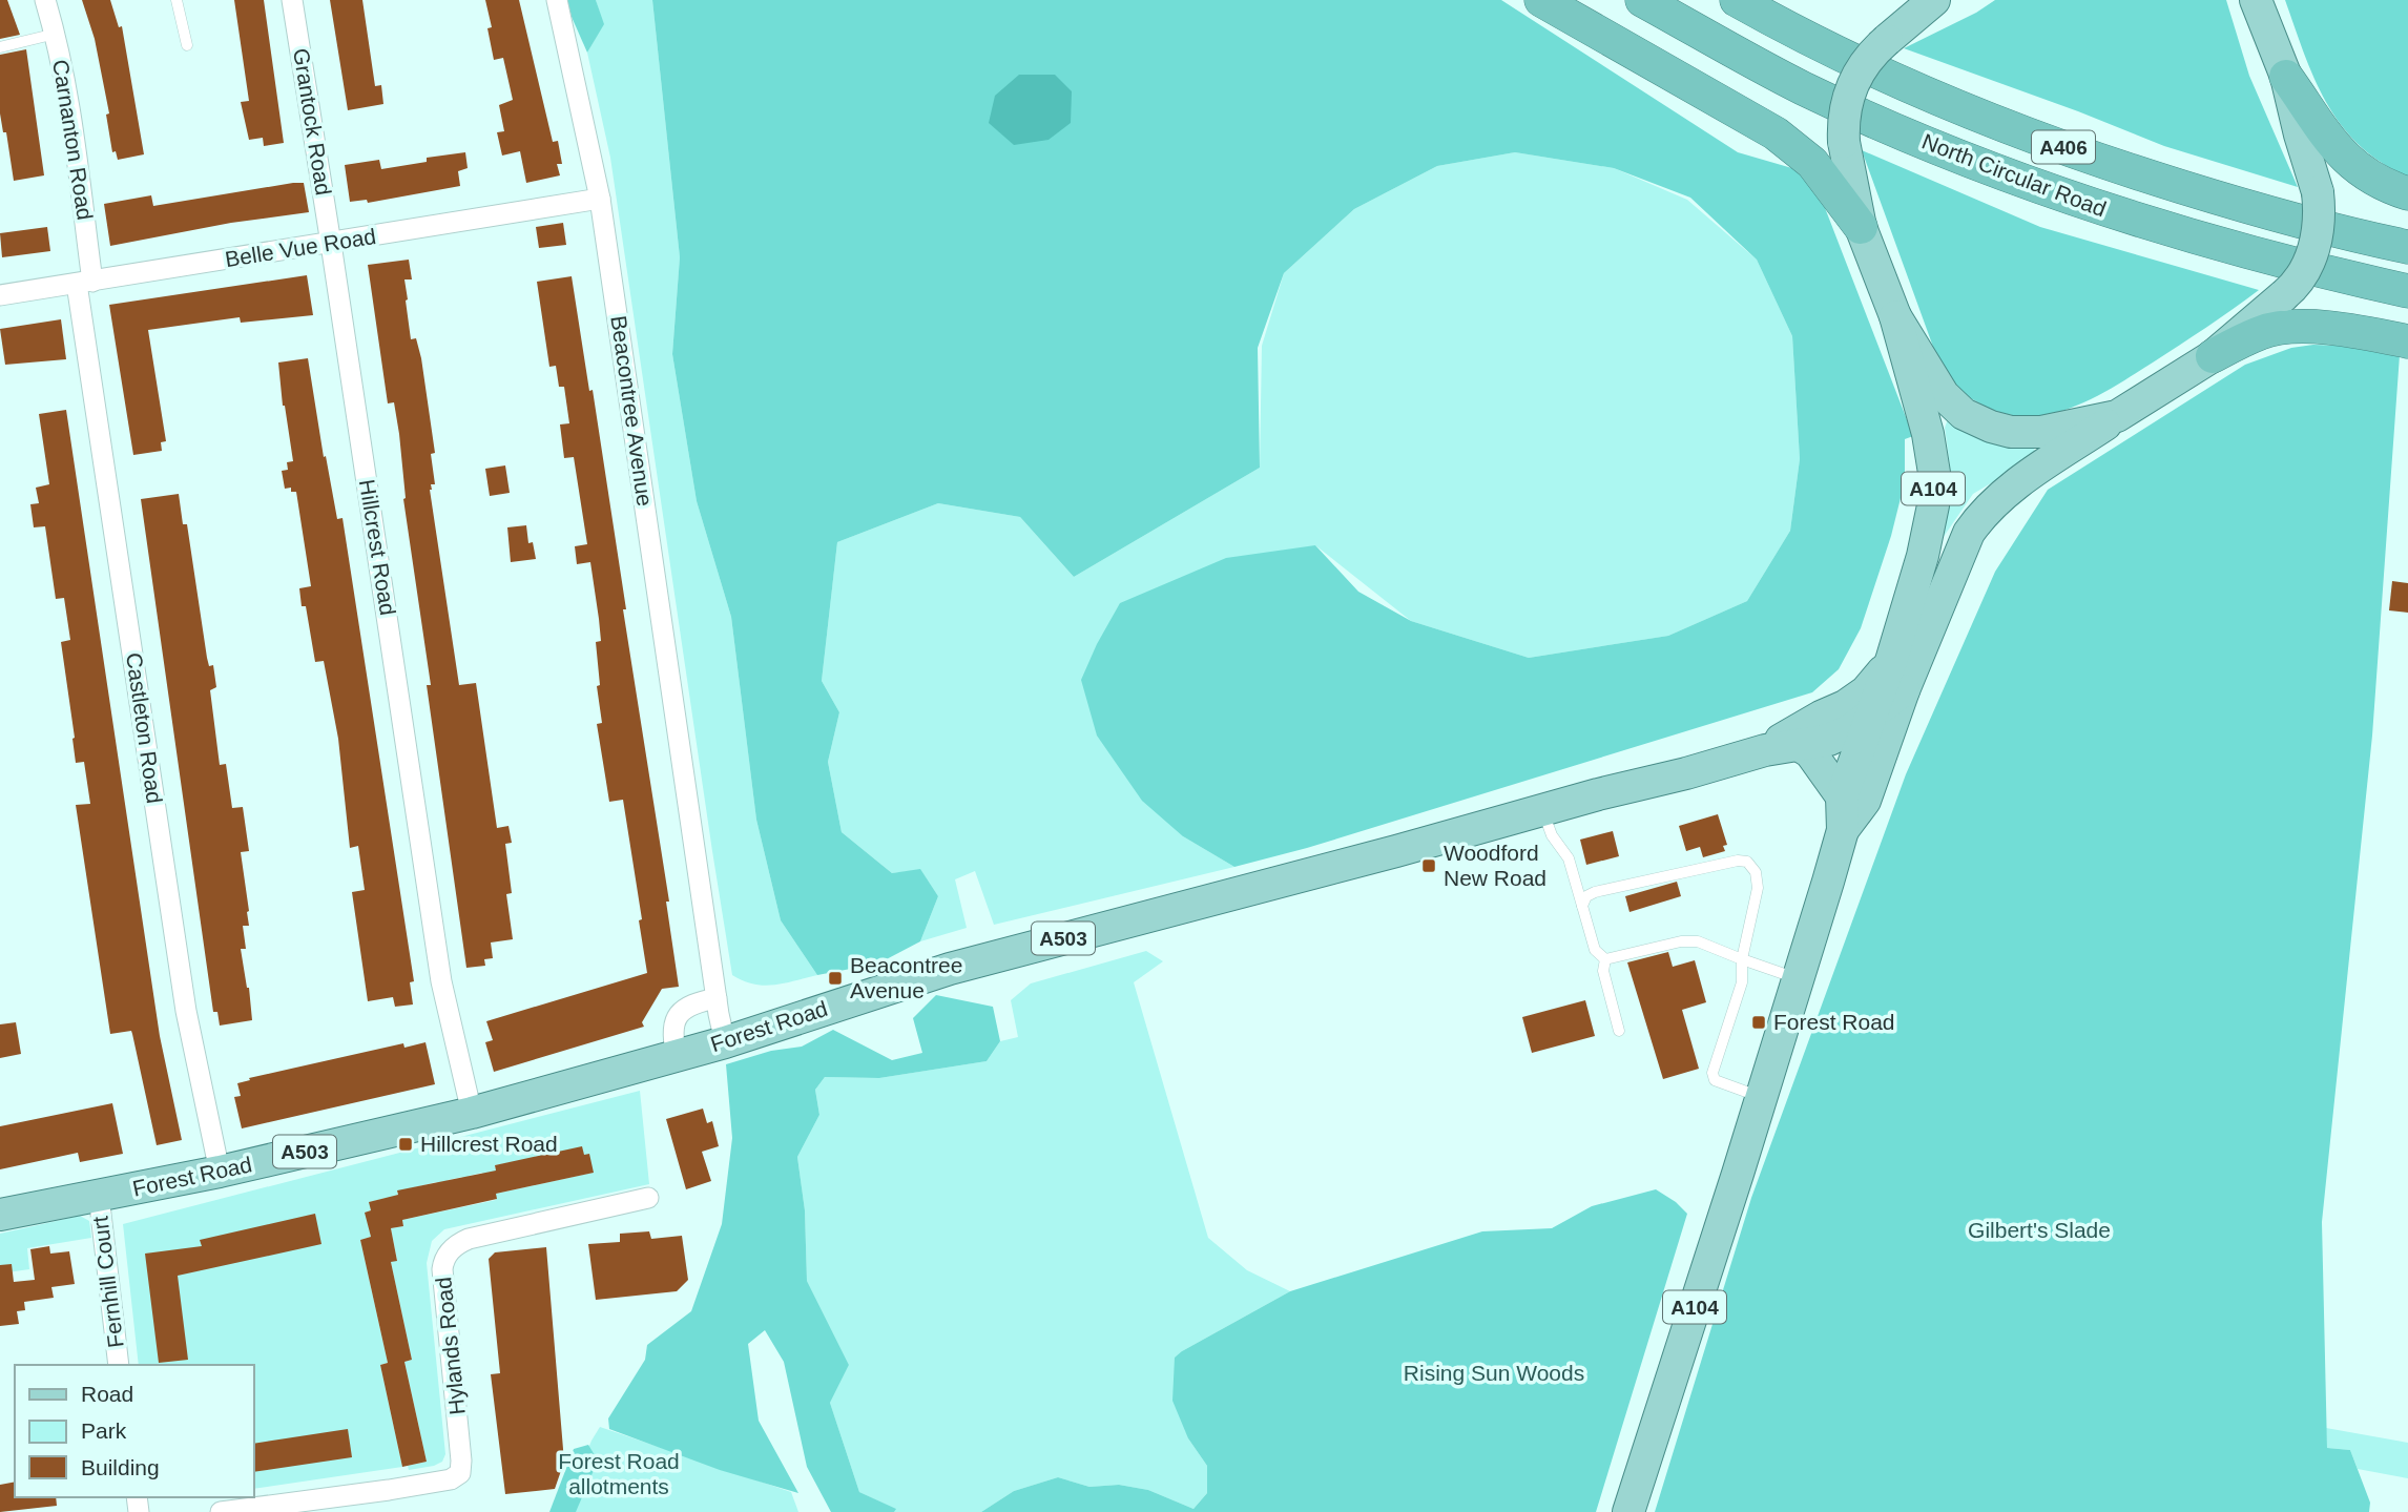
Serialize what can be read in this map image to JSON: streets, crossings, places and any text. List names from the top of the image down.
{
  "streets": {
    "highway": ["A406", "North Circular Road"],
    "main road": ["A104", "A503", "Forest Road"],
    "street": [
      "Grantock Road",
      "Carnanton Road",
      "Belle Vue Road",
      "Beacontree Avenue",
      "Hillcrest Road",
      "Castleton Road",
      "Fernhill Court",
      "Hylands Road"
    ]
  },
  "crossings": [
    ["Grantock Road", "Belle Vue Road"],
    ["Grantock Road", "Hillcrest Road"],
    ["Carnanton Road", "Belle Vue Road"],
    ["Carnanton Road", "Castleton Road"],
    ["Belle Vue Road", "Beacontree Avenue"],
    ["Belle Vue Road", "Hillcrest Road"],
    ["Belle Vue Road", "Castleton Road"],
    ["Beacontree Avenue", "Forest Road"],
    ["A104", "A503"],
    ["A104", "Forest Road"],
    ["Hillcrest Road", "Forest Road"],
    ["Castleton Road", "Forest Road"],
    ["A503", "Forest Road"],
    ["Forest Road", "Fernhill Court"]
  ],
  "parks": ["Gilbert's Slade", "Rising Sun Woods", "Forest Road allotments"],
  "places": {
    "transit": [
      "Woodford New Road",
      "Beacontree Avenue",
      "Forest Road",
      "Hillcrest Road"
    ]
  },
  "legend": ["Road", "Park", "Building"]
}
